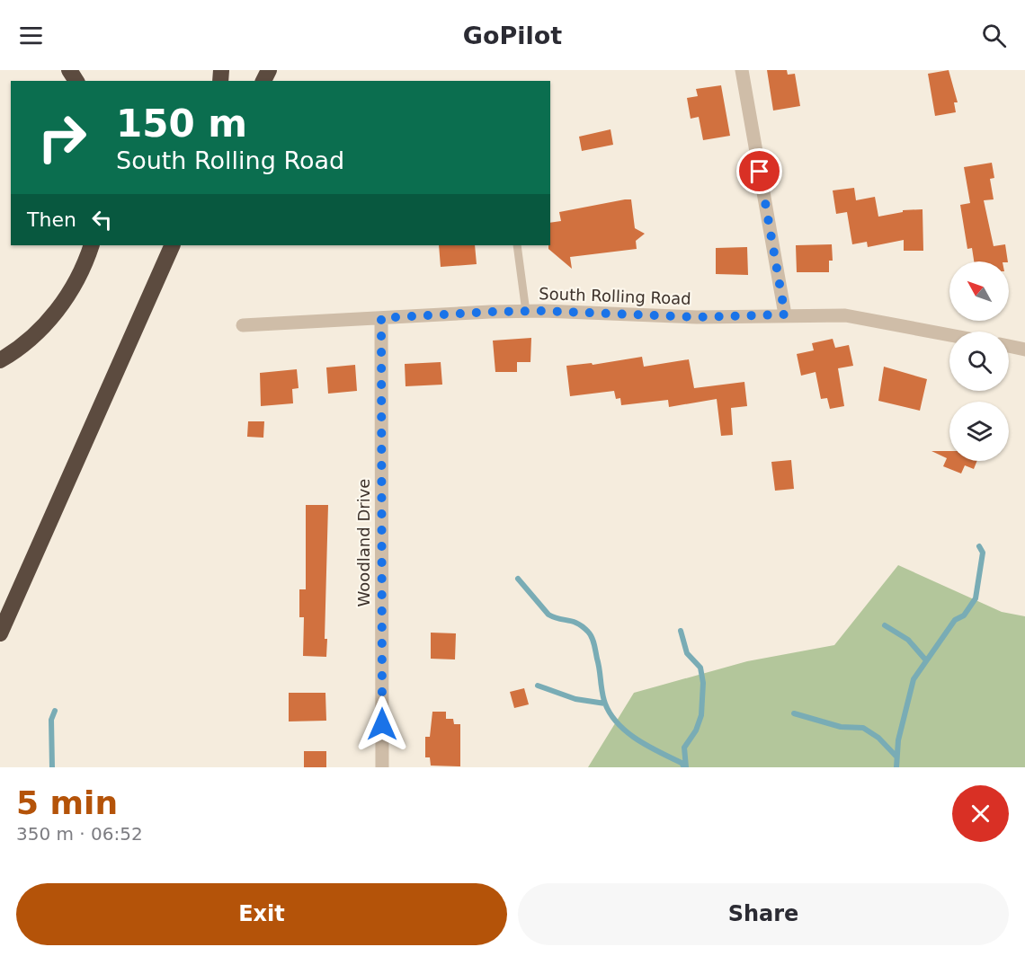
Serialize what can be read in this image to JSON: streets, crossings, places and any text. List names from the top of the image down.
{
  "streets": {
    "street": ["South Rolling Road", "Woodland Drive"]
  },
  "crossings": [
    ["South Rolling Road", "Woodland Drive"]
  ],
  "north": "top left",
  "page": {
    "header": "GoPilot",
    "turn": ["150 m", "South Rolling Road"],
    "then": "Then",
    "heading": ["5 min", "350 m · 06:52"],
    "buttons": ["Exit", "Share"]
  }
}
